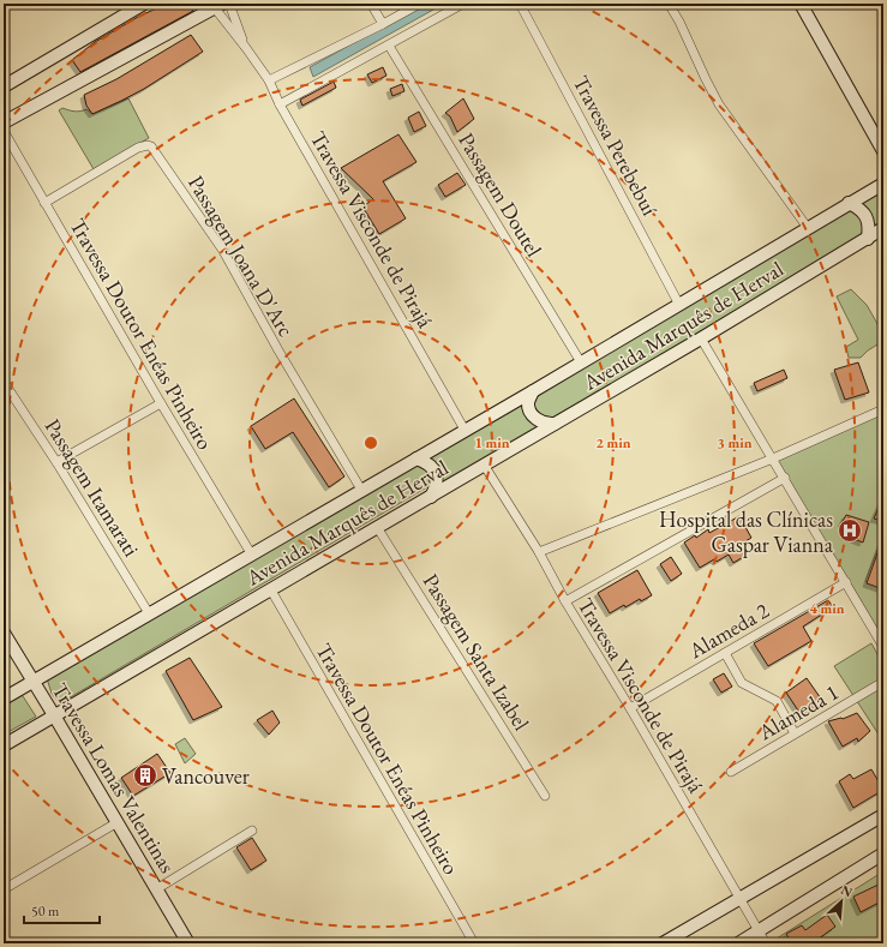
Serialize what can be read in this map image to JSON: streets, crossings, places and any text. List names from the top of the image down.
{
  "streets": {
    "main road": ["Avenida Marquês de Herval", "Travessa Lomas Valentinas"],
    "street": [
      "Travessa Perebebuí",
      "Passagem Doutel",
      "Travessa Visconde de Pirajá",
      "Passagem Joana D'Arc",
      "Travessa Doutor Enéas Pinheiro",
      "Passagem Itamarati",
      "Alameda 2",
      "Passagem Santa Izabel",
      "Alameda 1"
    ]
  },
  "crossings": [
    ["Travessa Perebebuí", "Avenida Marquês de Herval"],
    ["Passagem Doutel", "Avenida Marquês de Herval"],
    ["Travessa Visconde de Pirajá", "Avenida Marquês de Herval"],
    ["Travessa Visconde de Pirajá", "Alameda 2"],
    ["Passagem Joana D'Arc", "Avenida Marquês de Herval"],
    ["Passagem Joana D'Arc", "Travessa Doutor Enéas Pinheiro"],
    ["Avenida Marquês de Herval", "Travessa Doutor Enéas Pinheiro"],
    ["Avenida Marquês de Herval", "Passagem Itamarati"],
    ["Avenida Marquês de Herval", "Passagem Santa Izabel"],
    ["Avenida Marquês de Herval", "Travessa Lomas Valentinas"]
  ],
  "places": {
    "hospital": ["Hospital das Clínicas Gaspar Vianna"],
    "building": ["Vancouver"]
  },
  "scale_bar": "50 m",
  "north": "top right",
  "rings": [
    "1 min",
    "2 min",
    "3 min",
    "4 min"
  ]
}
